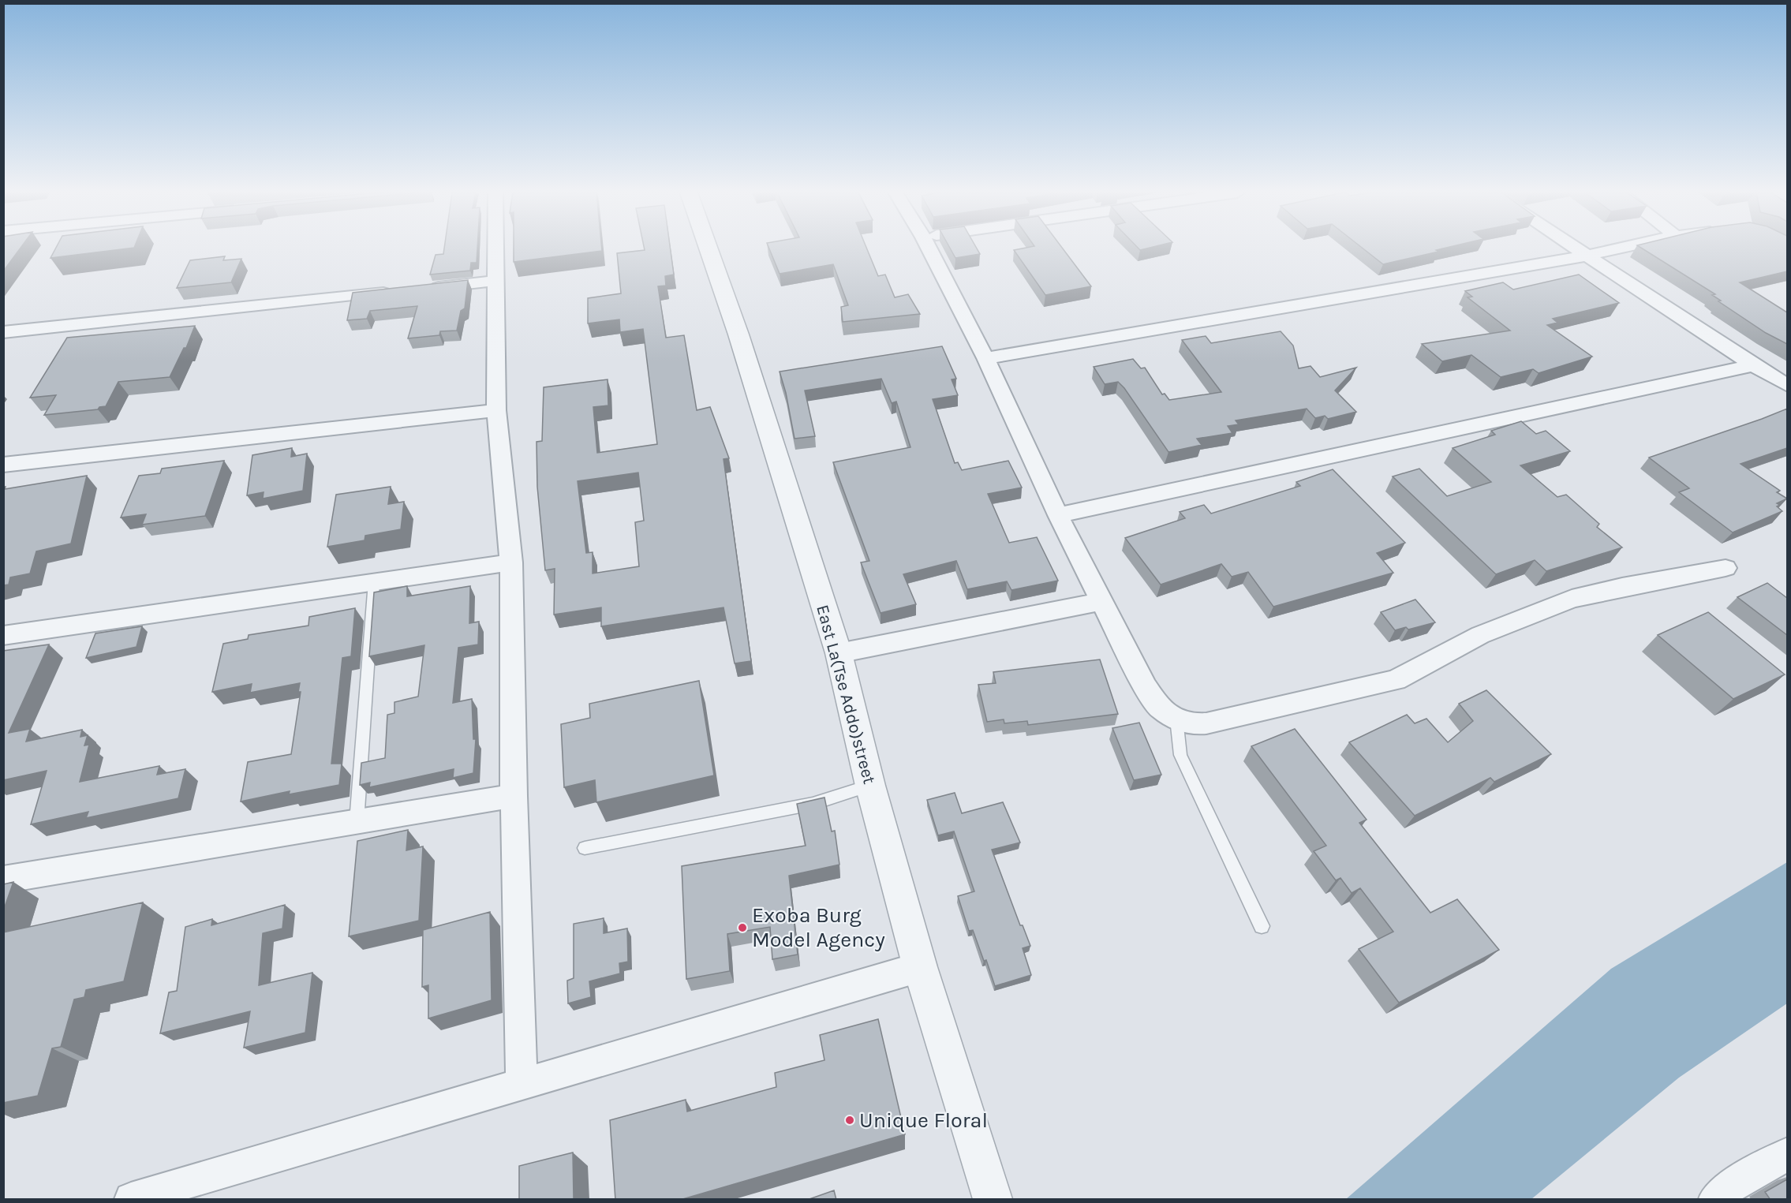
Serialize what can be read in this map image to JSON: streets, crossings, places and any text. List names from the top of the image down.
{
  "streets": {
    "street": ["East La(Tse Addo)street"]
  },
  "places": ["Exoba Burg Model Agency", "Unique Floral"]
}
